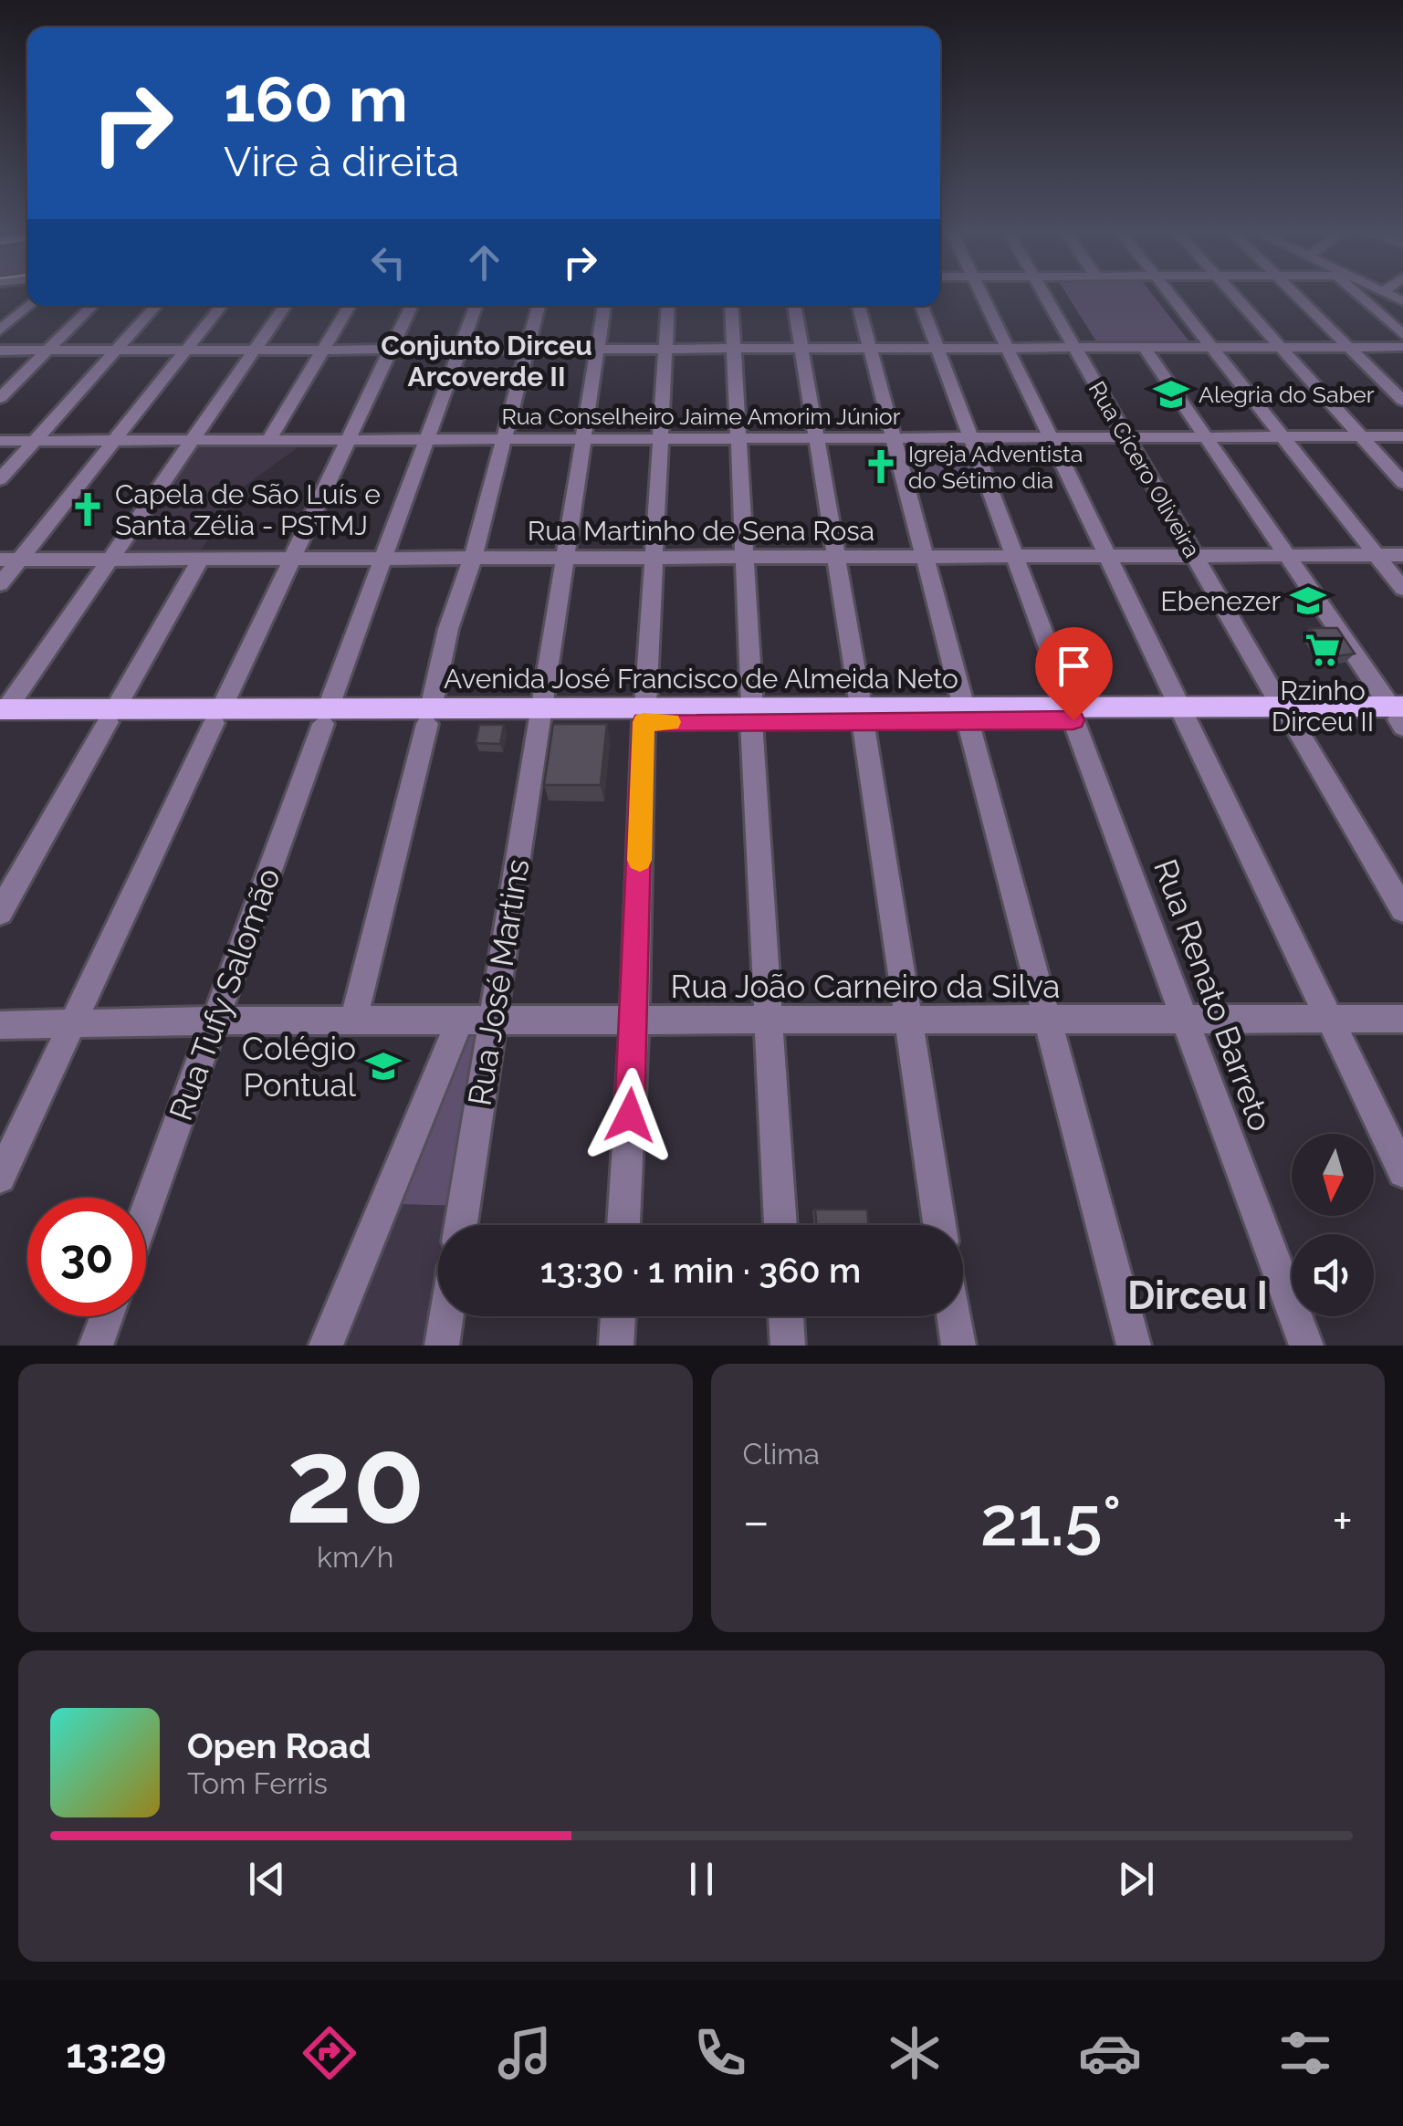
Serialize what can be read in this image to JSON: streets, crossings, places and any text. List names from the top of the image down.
{
  "streets": {
    "main road": ["Avenida José Francisco de Almeida Neto"],
    "street": [
      "Rua Conselheiro Jaime Amorim Júnior",
      "Rua Cícero Oliveira",
      "Rua Martinho de Sena Rosa",
      "Rua José Martins",
      "Rua João Carneiro da Silva",
      "Rua Tufy Salomão",
      "Rua Renato Barreto"
    ]
  },
  "crossings": [
    ["Rua Conselheiro Jaime Amorim Júnior", "Rua Cícero Oliveira"],
    ["Rua Conselheiro Jaime Amorim Júnior", "Rua José Martins"],
    ["Rua Conselheiro Jaime Amorim Júnior", "Rua Tufy Salomão"],
    ["Rua Conselheiro Jaime Amorim Júnior", "Rua Renato Barreto"],
    ["Rua Cícero Oliveira", "Rua Martinho de Sena Rosa"],
    ["Rua Cícero Oliveira", "Avenida José Francisco de Almeida Neto"],
    ["Rua Martinho de Sena Rosa", "Rua José Martins"],
    ["Rua Martinho de Sena Rosa", "Rua Tufy Salomão"],
    ["Rua Martinho de Sena Rosa", "Rua Renato Barreto"],
    ["Avenida José Francisco de Almeida Neto", "Rua José Martins"],
    ["Avenida José Francisco de Almeida Neto", "Rua Tufy Salomão"],
    ["Avenida José Francisco de Almeida Neto", "Rua Renato Barreto"],
    ["Rua José Martins", "Rua João Carneiro da Silva"],
    ["Rua João Carneiro da Silva", "Rua Tufy Salomão"],
    ["Rua João Carneiro da Silva", "Rua Renato Barreto"]
  ],
  "districts": ["Conjunto Dirceu Arcoverde II", "Dirceu I"],
  "places": {
    "school or university": ["Alegria do Saber", "Ebenezer", "Colégio Pontual"],
    "church": ["Igreja Adventista do Sétimo dia", "Capela de São Luís e Santa Zélia - PSTMJ"],
    "supermarket": ["Rzinho Dirceu II"]
  },
  "north": "bottom",
  "page": {
    "turn": ["160 m", "Vire à direita"],
    "limit": "30",
    "trip": "13:30 · 1 min · 360 m",
    "tile": [
      ["20", "km/h"],
      "Clima"
    ],
    "heat": ["−", "21.5°", "+"],
    "song": ["Open Road", "Tom Ferris"],
    "tabs": "13:29"
  }
}
